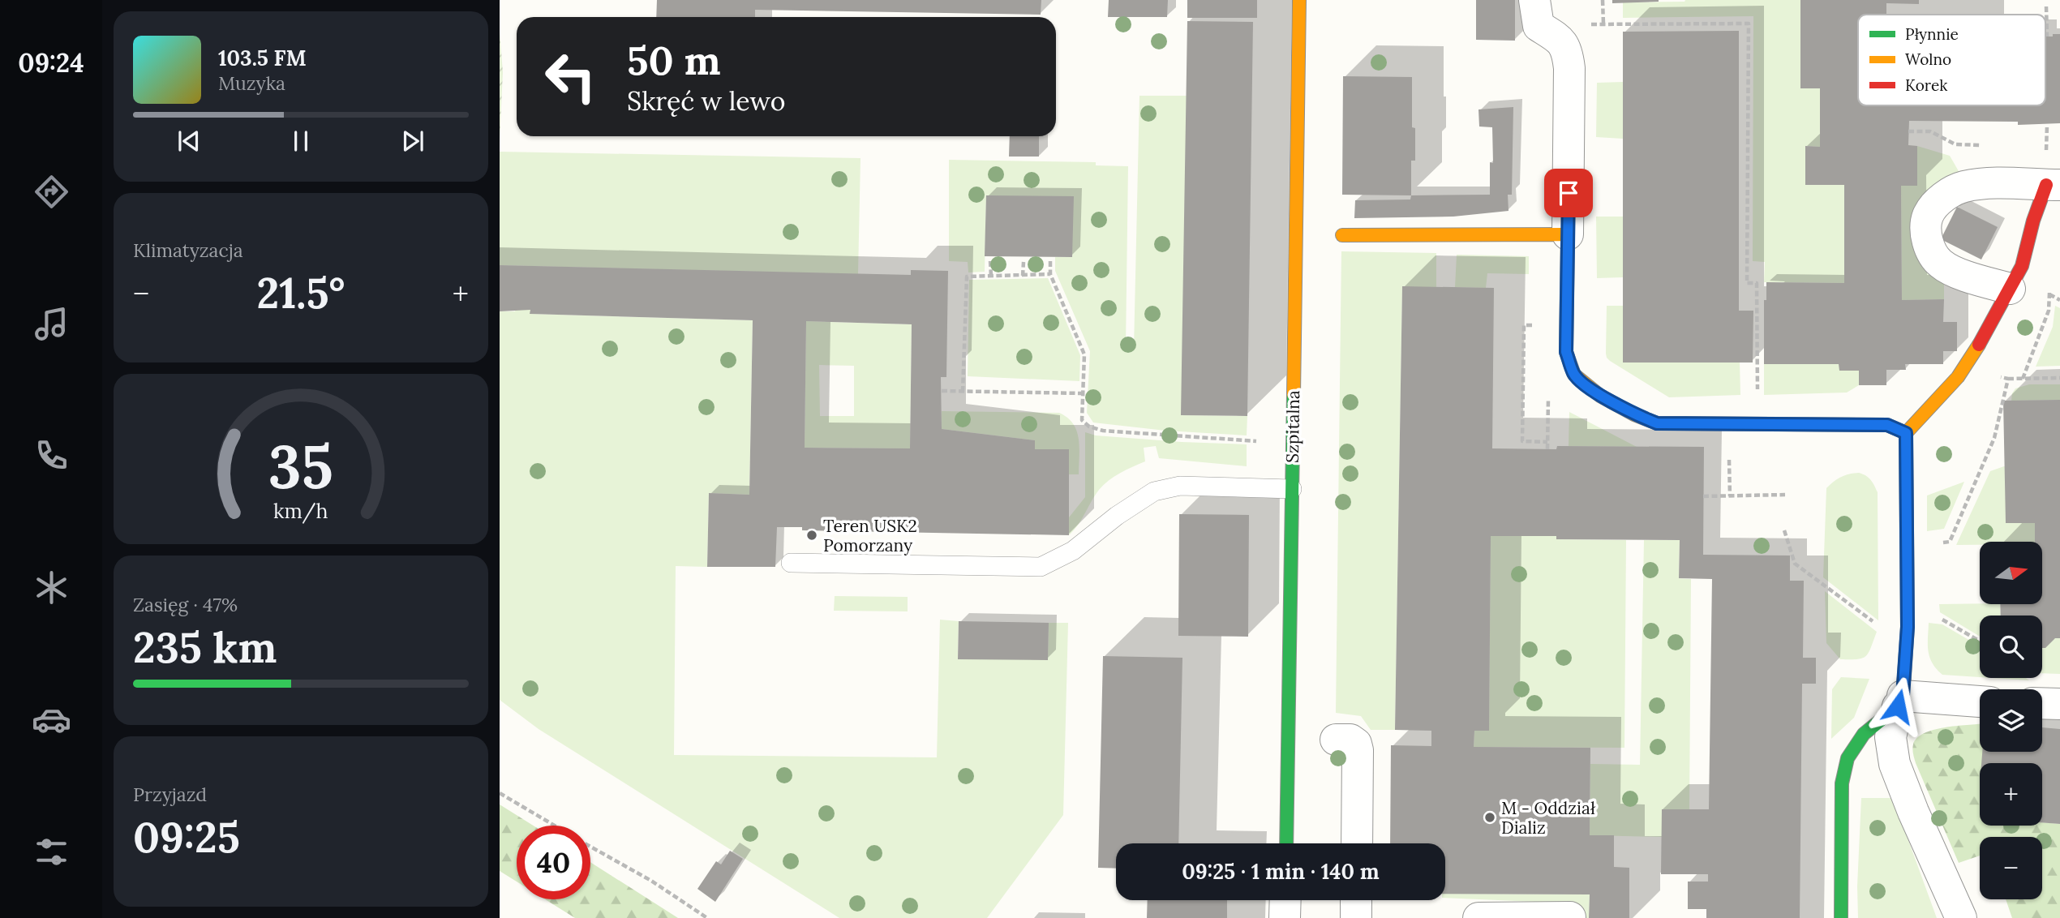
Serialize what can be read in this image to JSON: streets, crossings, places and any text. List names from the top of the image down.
{
  "streets": {
    "street": ["Szpitalna"]
  },
  "places": ["Teren USK2 Pomorzany", "M - Oddział Dializ"],
  "legend": ["Płynnie", "Wolno", "Korek"],
  "north": "right",
  "page": {
    "tabs": "09:24",
    "turn": ["50 m", "Skręć w lewo"],
    "song": ["103.5 FM", "Muzyka"],
    "tile": [
      "Klimatyzacja",
      ["Zasięg · 47%", "235 km"],
      ["Przyjazd", "09:25"]
    ],
    "heat": ["−", "21.5°", "+"],
    "map_buttons": ["+", "−"],
    "limit": "40",
    "trip": "09:25 · 1 min · 140 m",
    "gauge": ["35", "km/h"]
  }
}
